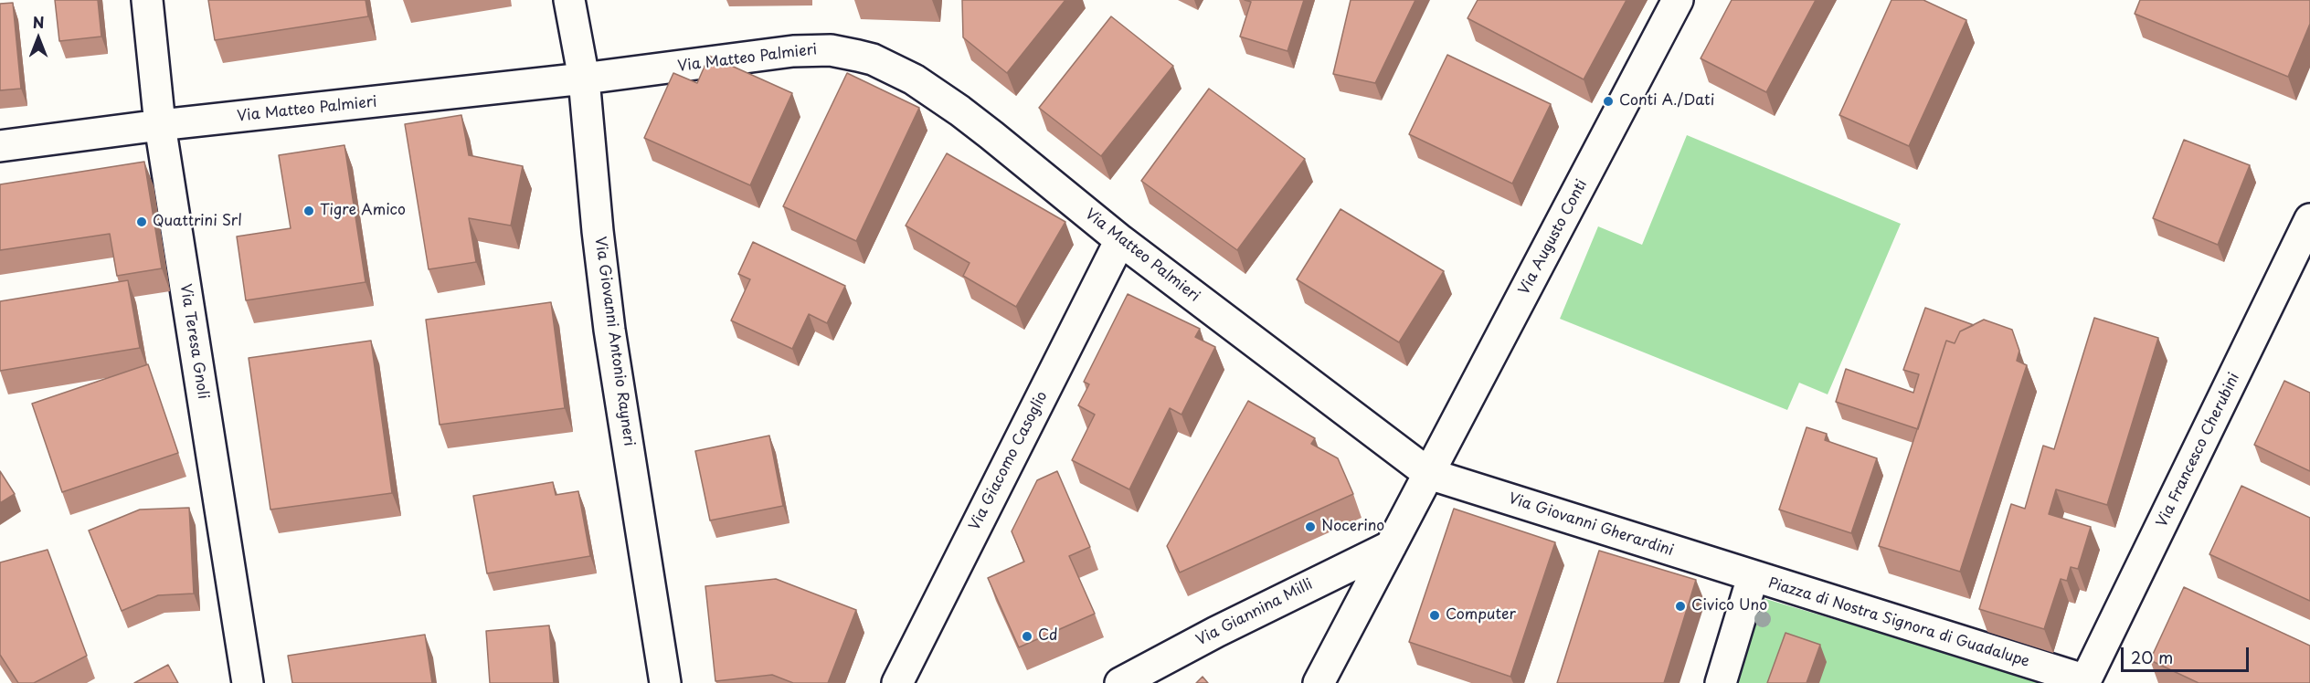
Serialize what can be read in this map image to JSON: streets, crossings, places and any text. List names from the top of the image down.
{
  "streets": {
    "street": [
      "Via Matteo Palmieri",
      "Via Augusto Conti",
      "Via Teresa Gnoli",
      "Via Giovanni Antonio Rayneri",
      "Via Francesco Cherubini",
      "Via Giacomo Casoglio",
      "Via Giovanni Gherardini",
      "Via Giannina Milli",
      "Piazza di Nostra Signora di Guadalupe"
    ]
  },
  "crossings": [
    ["Via Matteo Palmieri", "Via Augusto Conti"],
    ["Via Matteo Palmieri", "Via Teresa Gnoli"],
    ["Via Matteo Palmieri", "Via Giovanni Antonio Rayneri"],
    ["Via Matteo Palmieri", "Via Giacomo Casoglio"],
    ["Via Matteo Palmieri", "Via Giovanni Gherardini"],
    ["Via Augusto Conti", "Via Giovanni Gherardini"],
    ["Via Augusto Conti", "Via Giannina Milli"],
    ["Via Francesco Cherubini", "Piazza di Nostra Signora di Guadalupe"],
    ["Via Giovanni Gherardini", "Piazza di Nostra Signora di Guadalupe"]
  ],
  "places": [
    "Conti A./Dati",
    "Tigre Amico",
    "Quattrini Srl",
    "Nocerino",
    "Civico Uno",
    "Computer",
    "Cd"
  ],
  "scale_bar": "20 m",
  "north": "top"
}
